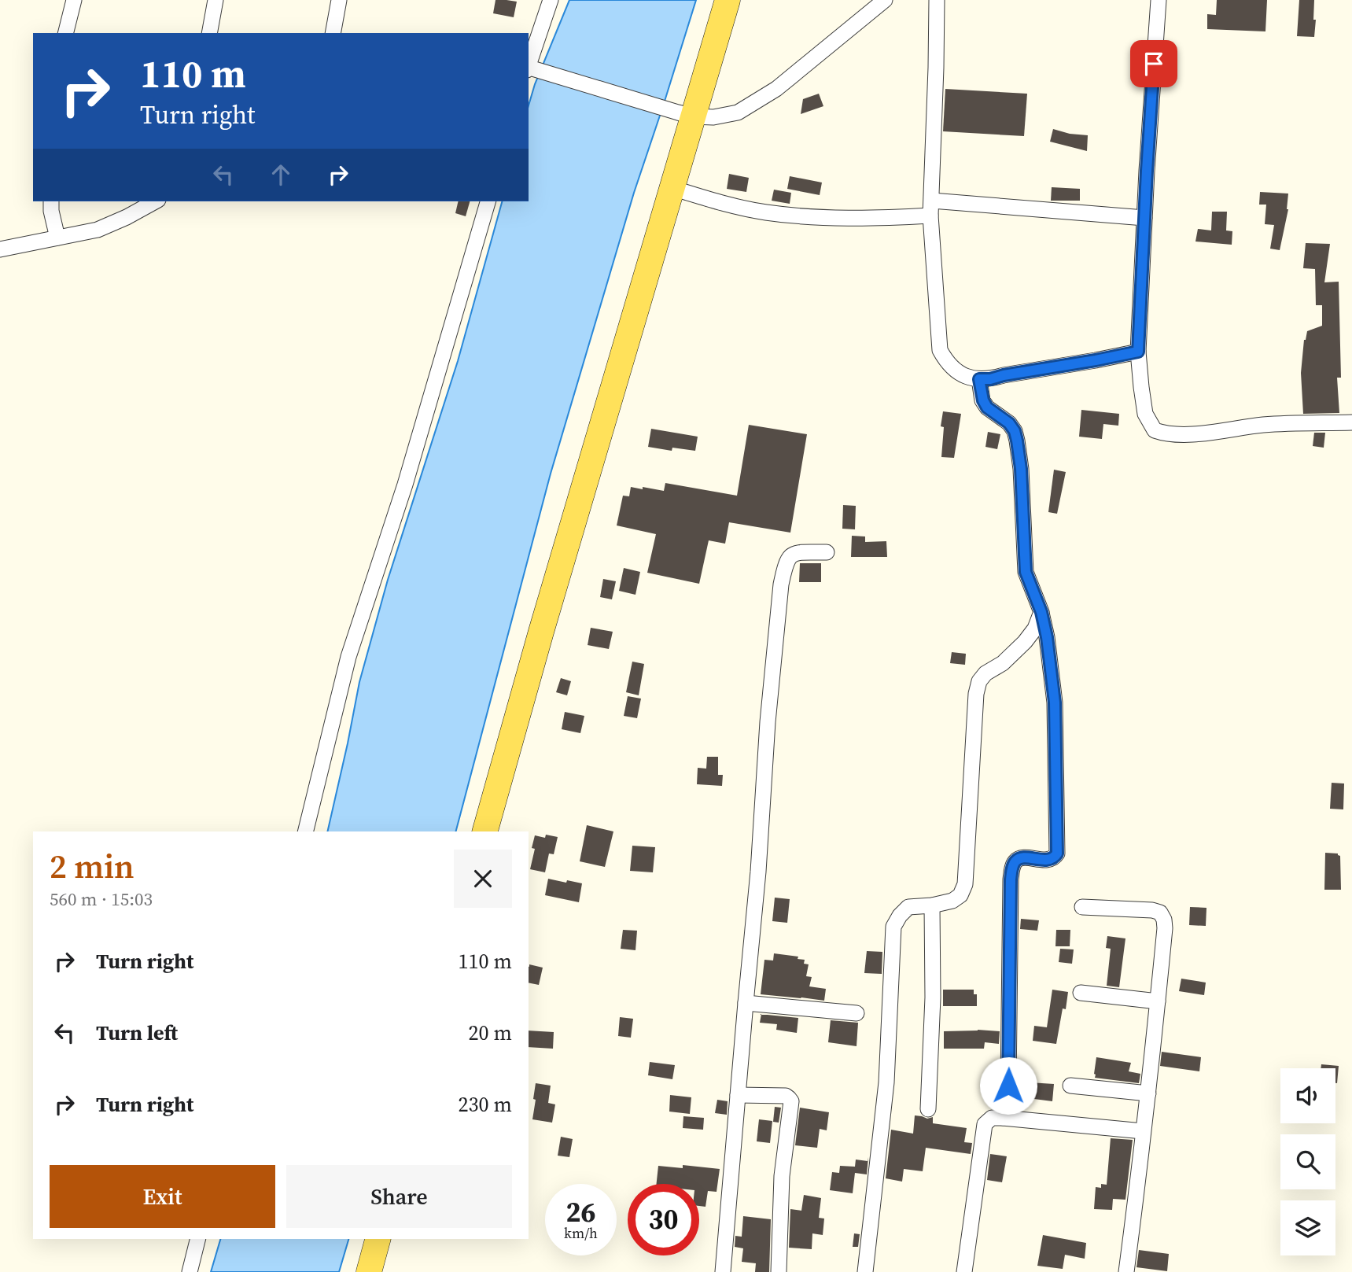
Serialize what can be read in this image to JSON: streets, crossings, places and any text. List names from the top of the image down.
{
  "page": {
    "turn": ["110 m", "Turn right"],
    "heading": ["2 min", "560 m · 15:03"],
    "list": [
      {
        "name": "Turn right",
        "value": "110 m"
      },
      {
        "name": "Turn left",
        "value": "20 m"
      },
      {
        "name": "Turn right",
        "value": "230 m"
      }
    ],
    "buttons": ["Exit", "Share"],
    "speed": "26 km/h",
    "limit": "30"
  }
}
